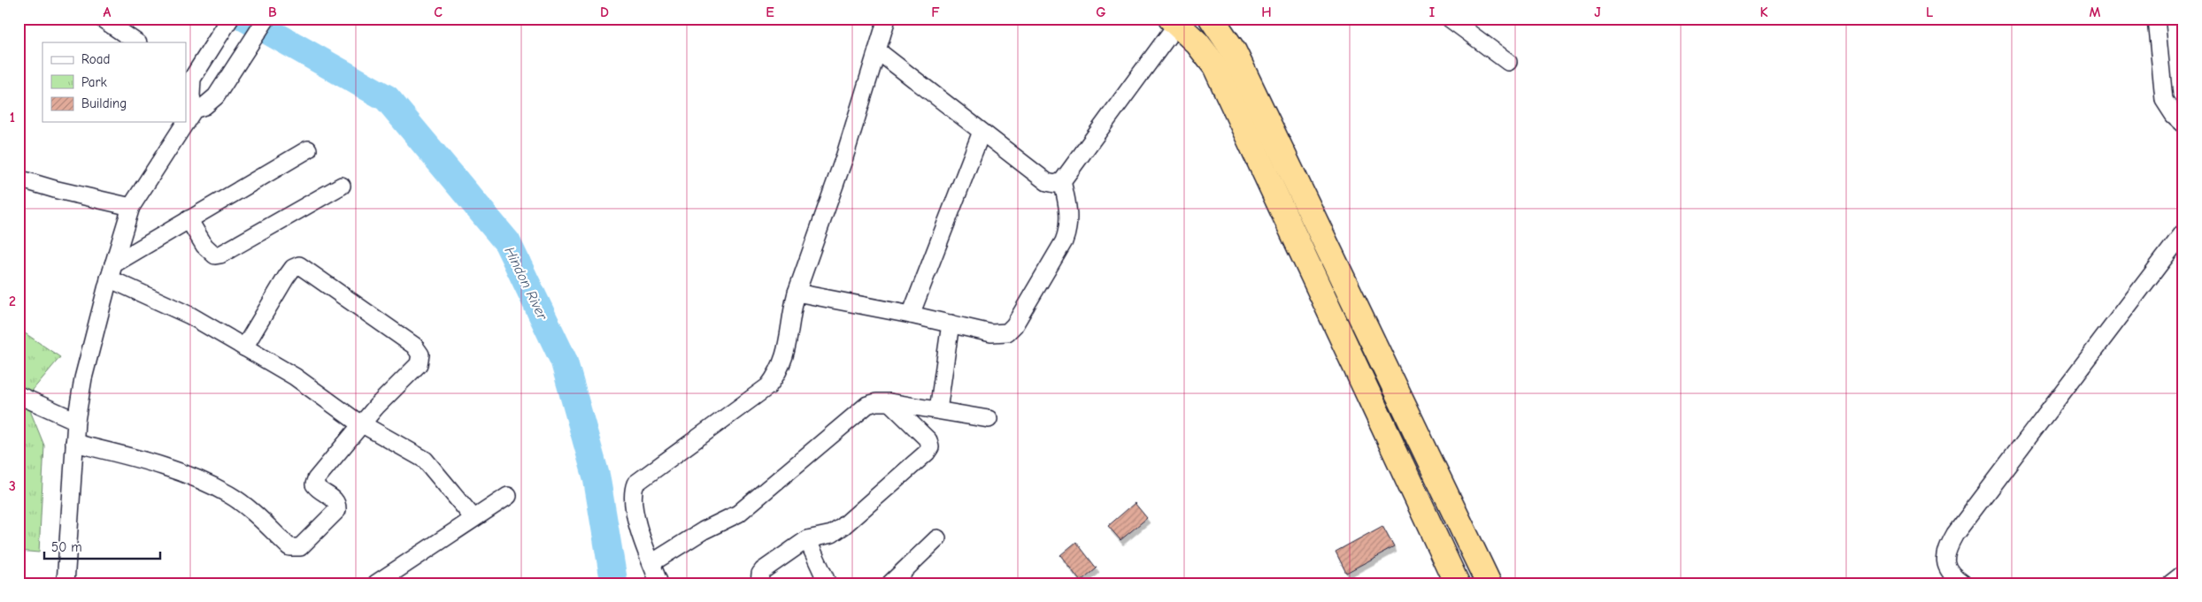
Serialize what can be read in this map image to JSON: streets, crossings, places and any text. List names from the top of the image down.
{
  "water": ["Hindon River"],
  "legend": ["Road", "Park", "Building"],
  "scale_bar": "50 m",
  "grid": {
    "columns": [
      "A",
      "B",
      "C",
      "D",
      "E",
      "F",
      "G",
      "H",
      "I",
      "J",
      "K",
      "L",
      "M"
    ],
    "rows": ["1", "2", "3"]
  }
}
